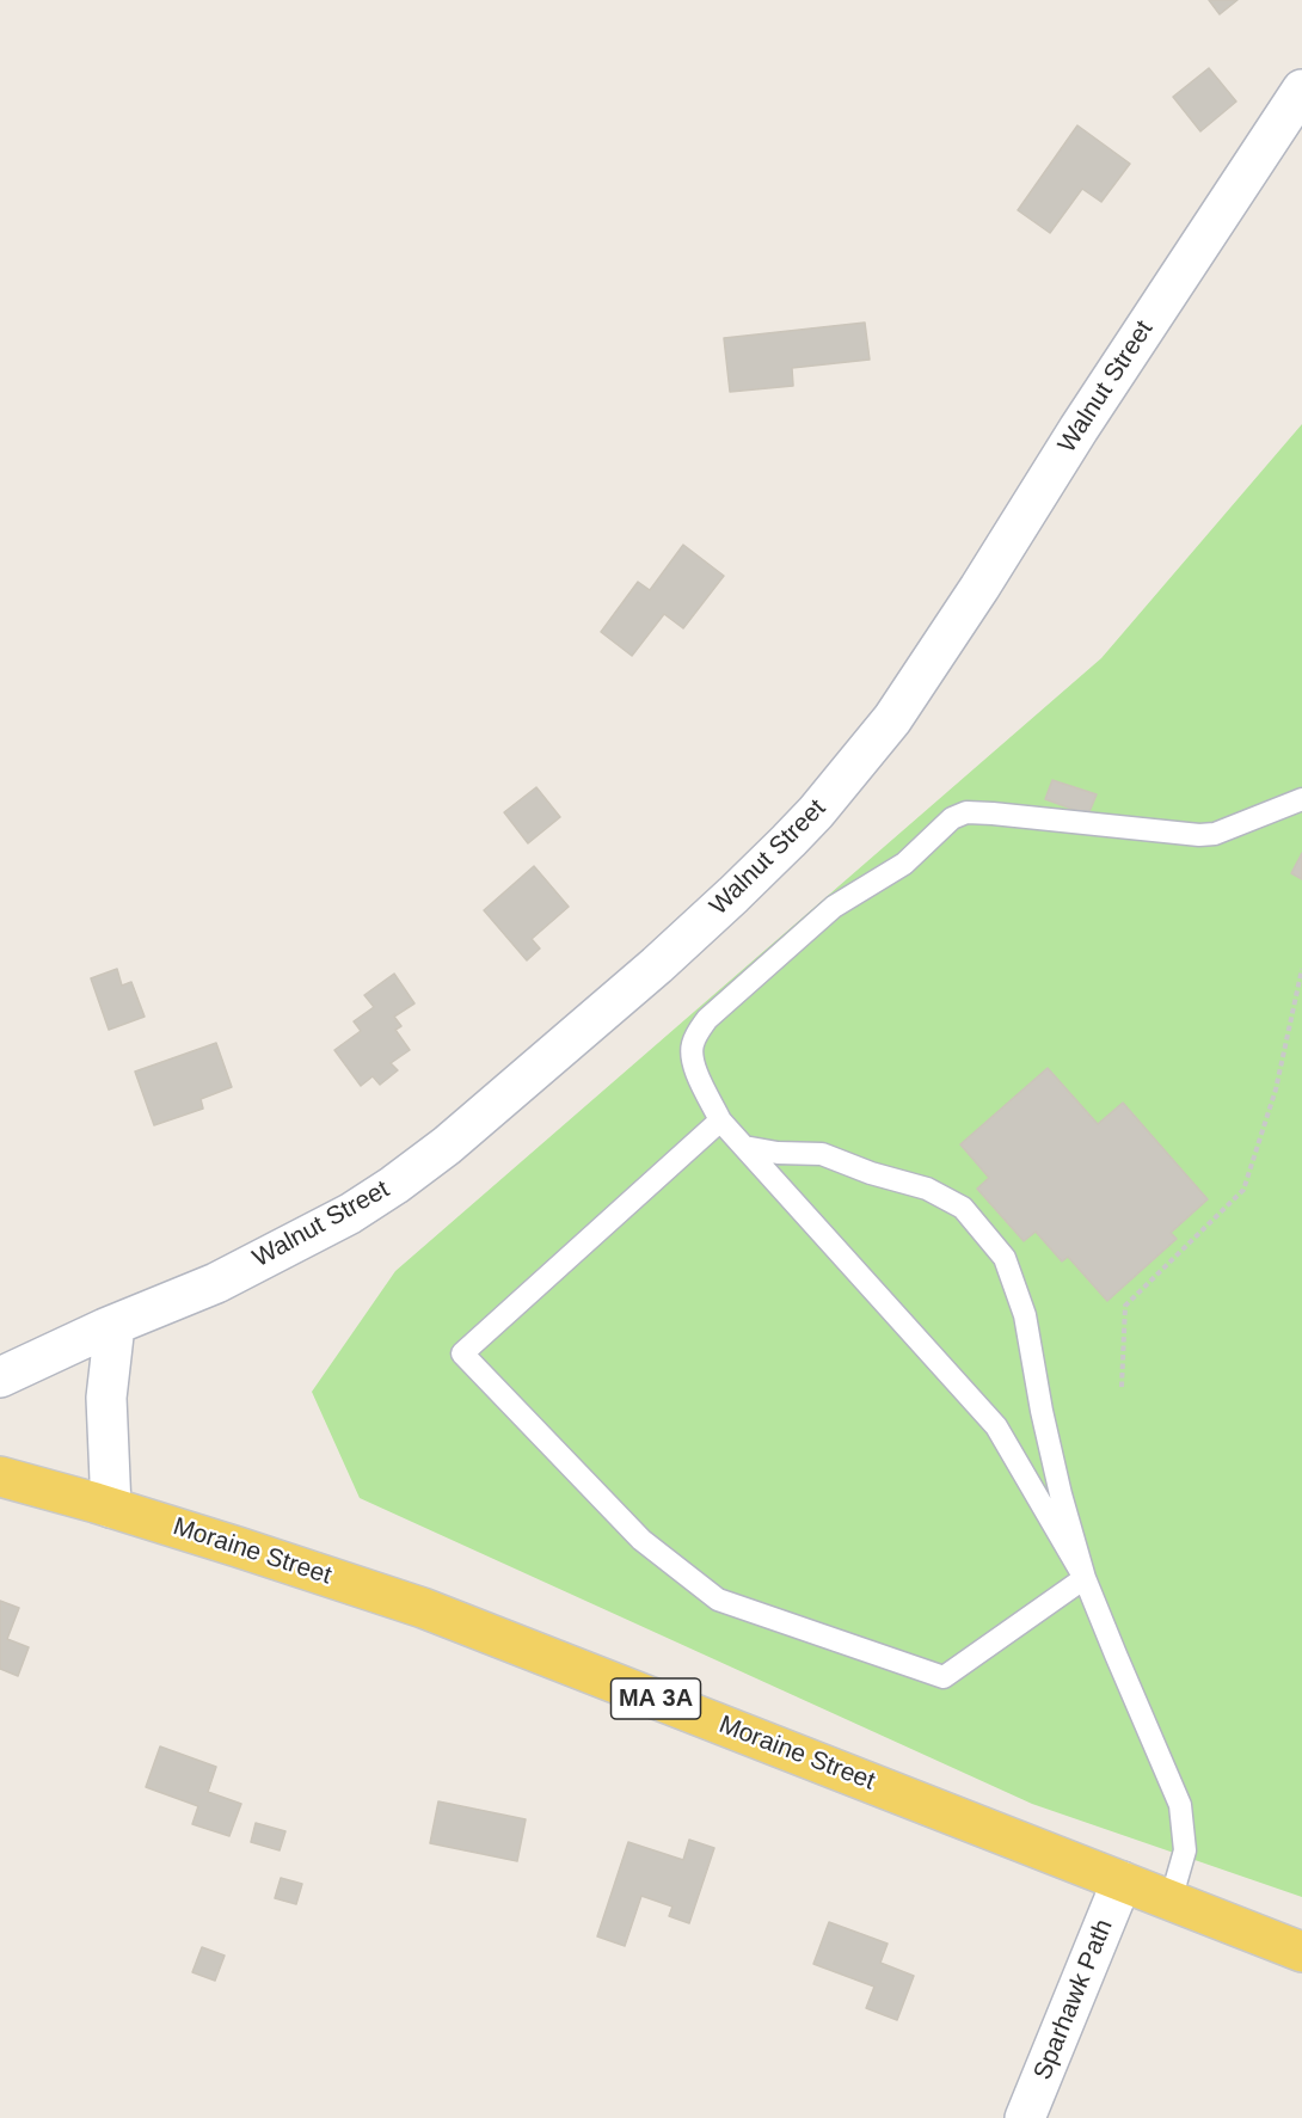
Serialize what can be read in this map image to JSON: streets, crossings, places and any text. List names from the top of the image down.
{
  "streets": {
    "main road": ["Moraine Street", "MA 3A"],
    "street": ["Walnut Street", "Sparhawk Path"]
  },
  "crossings": [
    ["Moraine Street", "Sparhawk Path"]
  ]
}
